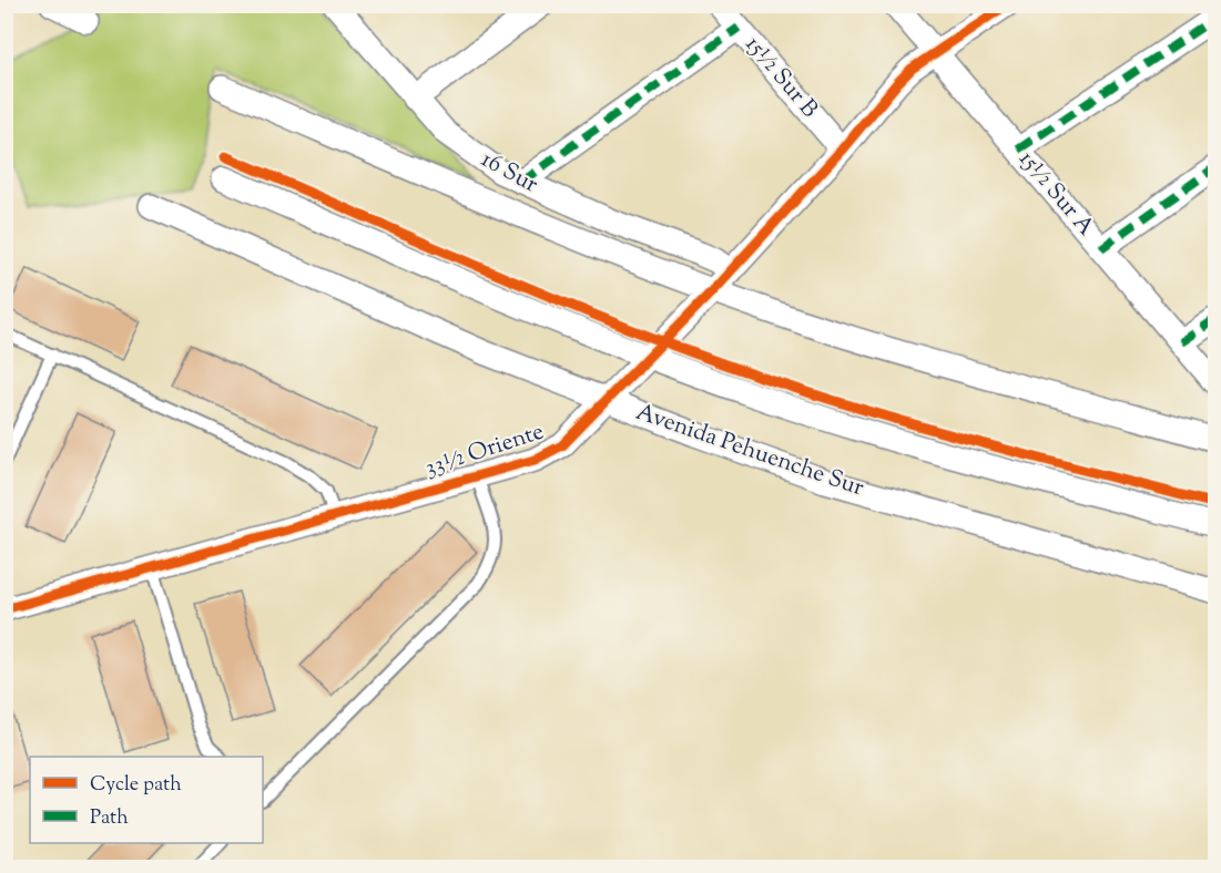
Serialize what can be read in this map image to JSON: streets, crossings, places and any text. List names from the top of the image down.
{
  "streets": {
    "street": [
      "15½ Sur B",
      "16 Sur",
      "15½ Sur A",
      "33½ Oriente",
      "Avenida Pehuenche Sur"
    ]
  },
  "crossings": [
    ["15½ Sur B", "33½ Oriente"],
    ["16 Sur", "33½ Oriente"],
    ["15½ Sur A", "33½ Oriente"],
    ["33½ Oriente", "Avenida Pehuenche Sur"]
  ],
  "legend": ["Cycle path", "Path"]
}
